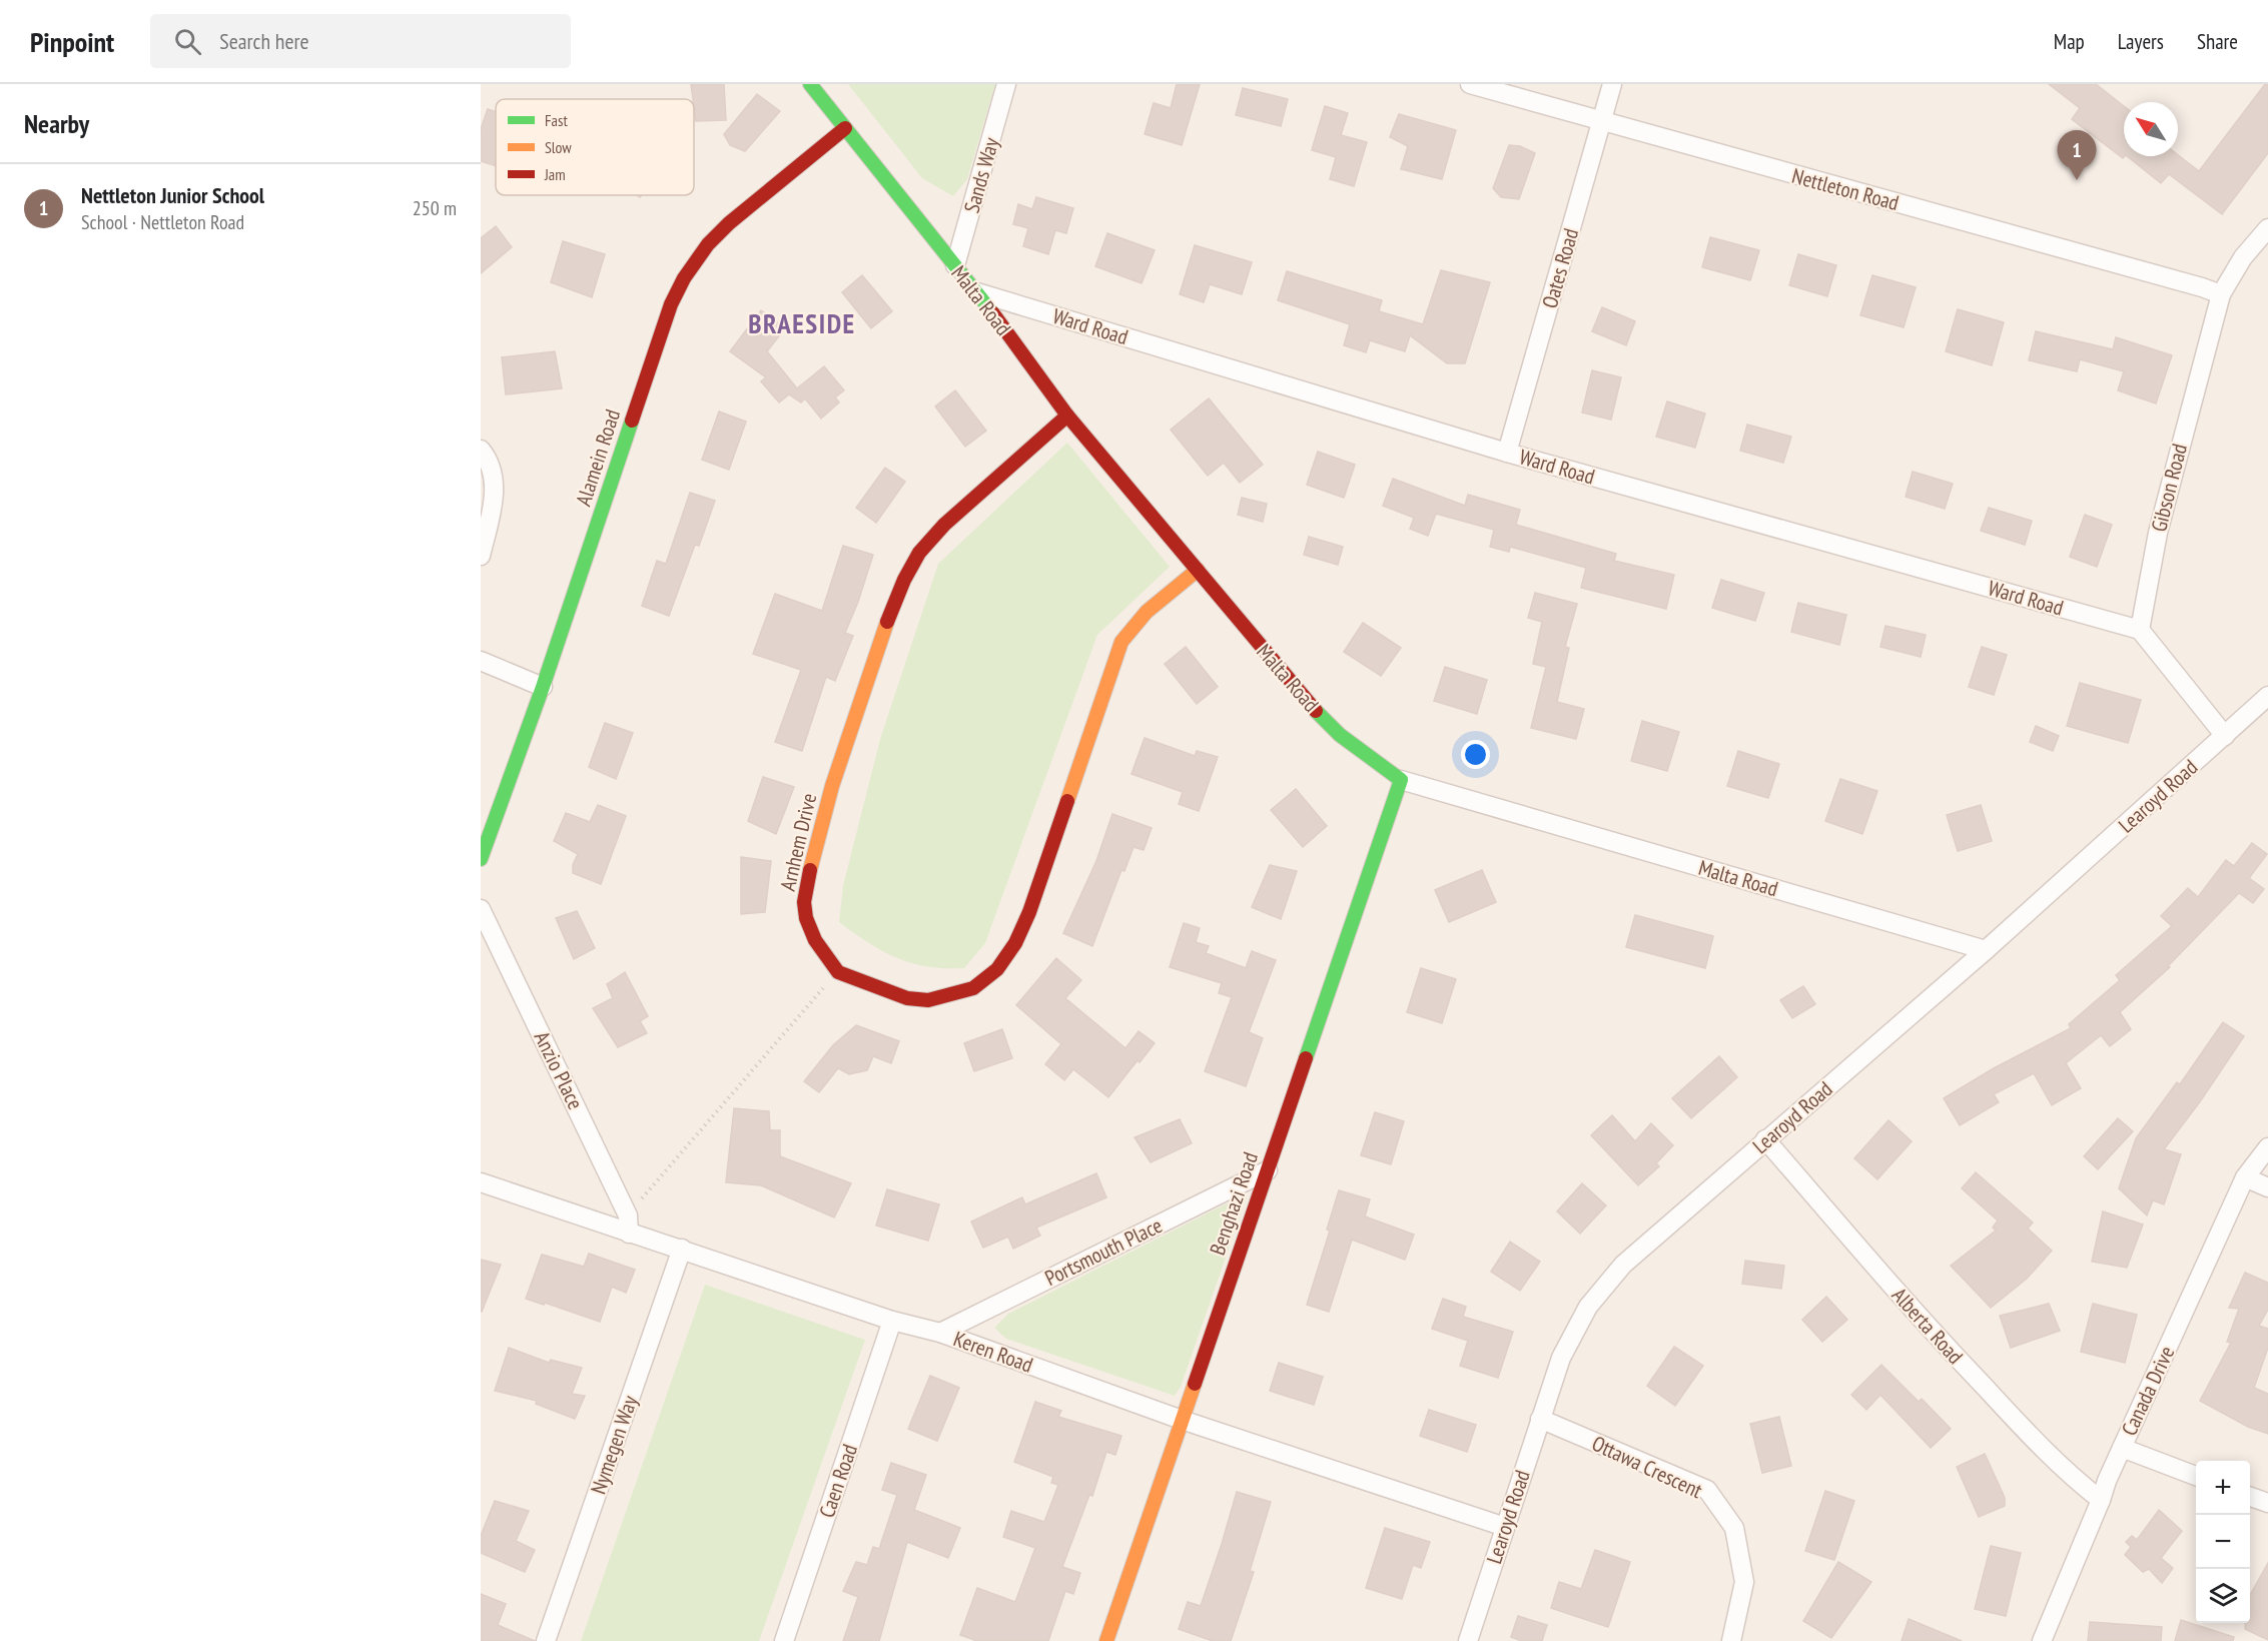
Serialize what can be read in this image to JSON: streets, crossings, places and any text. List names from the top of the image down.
{
  "streets": {
    "street": [
      "Sands Way",
      "Nettleton Road",
      "Oates Road",
      "Malta Road",
      "Ward Road",
      "Alamein Road",
      "Gibson Road",
      "Learoyd Road",
      "Arnhem Drive",
      "Anzio Place",
      "Benghazi Road",
      "Portsmouth Place",
      "Alberta Road",
      "Keren Road",
      "Canada Drive",
      "Nymegen Way",
      "Ottawa Crescent",
      "Caen Road"
    ]
  },
  "crossings": [
    ["Sands Way", "Malta Road"],
    ["Nettleton Road", "Oates Road"],
    ["Nettleton Road", "Gibson Road"],
    ["Oates Road", "Ward Road"],
    ["Malta Road", "Ward Road"],
    ["Malta Road", "Alamein Road"],
    ["Malta Road", "Learoyd Road"],
    ["Malta Road", "Arnhem Drive"],
    ["Malta Road", "Benghazi Road"],
    ["Ward Road", "Gibson Road"],
    ["Learoyd Road", "Alberta Road"],
    ["Learoyd Road", "Keren Road"],
    ["Learoyd Road", "Ottawa Crescent"],
    ["Anzio Place", "Keren Road"],
    ["Benghazi Road", "Portsmouth Place"],
    ["Benghazi Road", "Keren Road"],
    ["Portsmouth Place", "Keren Road"],
    ["Alberta Road", "Canada Drive"],
    ["Keren Road", "Nymegen Way"],
    ["Keren Road", "Caen Road"]
  ],
  "districts": ["BRAESIDE"],
  "legend": ["Fast", "Slow", "Jam"],
  "north": "top left",
  "page": {
    "header": "Pinpoint",
    "search": "Search here",
    "nav": ["Map", "Layers", "Share"],
    "heading": "Nearby",
    "pins": "1",
    "list": [
      {
        "mark": "1",
        "name": "Nettleton Junior School",
        "note": "School · Nettleton Road",
        "value": "250 m"
      }
    ],
    "map_buttons": ["+", "−"]
  }
}
